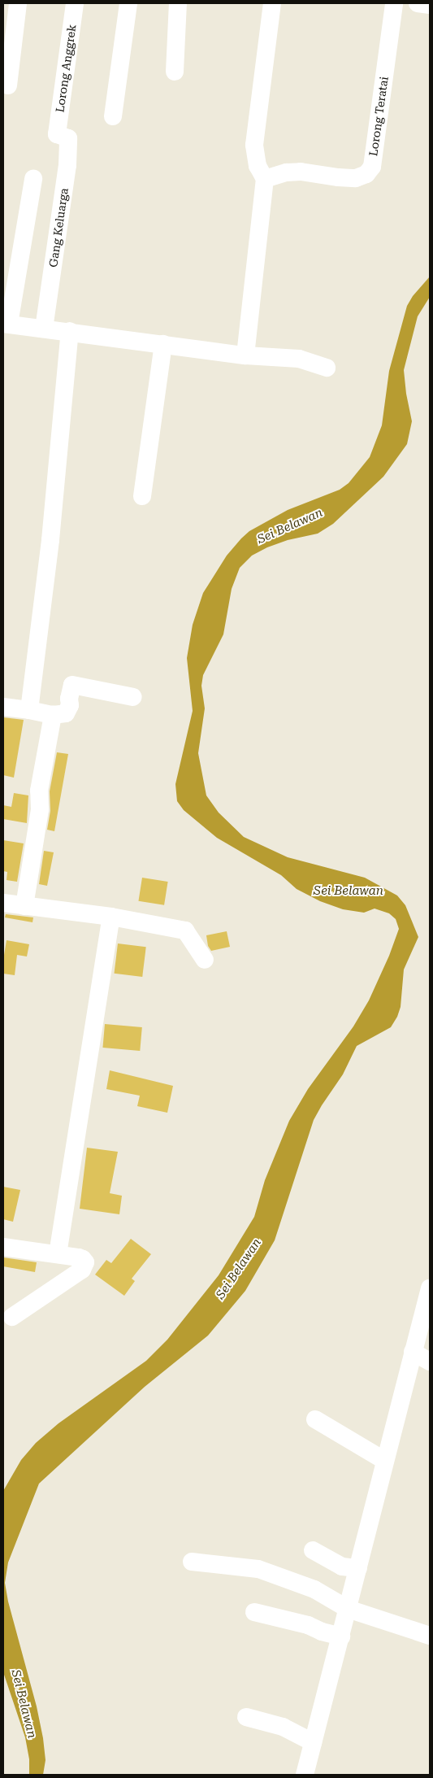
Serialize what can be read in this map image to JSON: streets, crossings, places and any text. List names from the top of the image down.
{
  "streets": {
    "street": ["Lorong Anggrek", "Lorong Teratai", "Gang Keluarga"]
  },
  "crossings": [
    ["Lorong Anggrek", "Gang Keluarga"]
  ],
  "water": ["Sei Belawan"]
}
